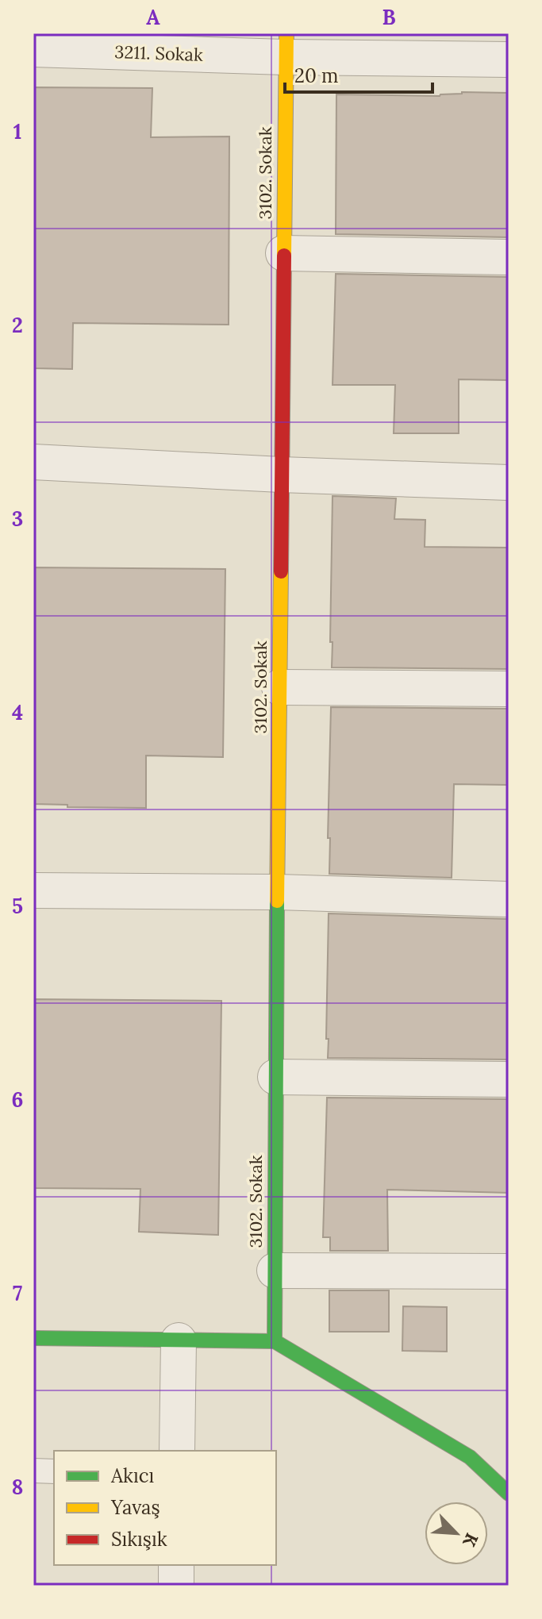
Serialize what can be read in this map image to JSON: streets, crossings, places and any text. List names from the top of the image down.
{
  "streets": {
    "street": ["3211. Sokak", "3102. Sokak"]
  },
  "crossings": [
    ["3211. Sokak", "3102. Sokak"]
  ],
  "legend": ["Akıcı", "Yavaş", "Sıkışık"],
  "scale_bar": "20 m",
  "north": "bottom right",
  "grid": {
    "columns": ["A", "B"],
    "rows": [
      "1",
      "2",
      "3",
      "4",
      "5",
      "6",
      "7",
      "8"
    ]
  }
}
